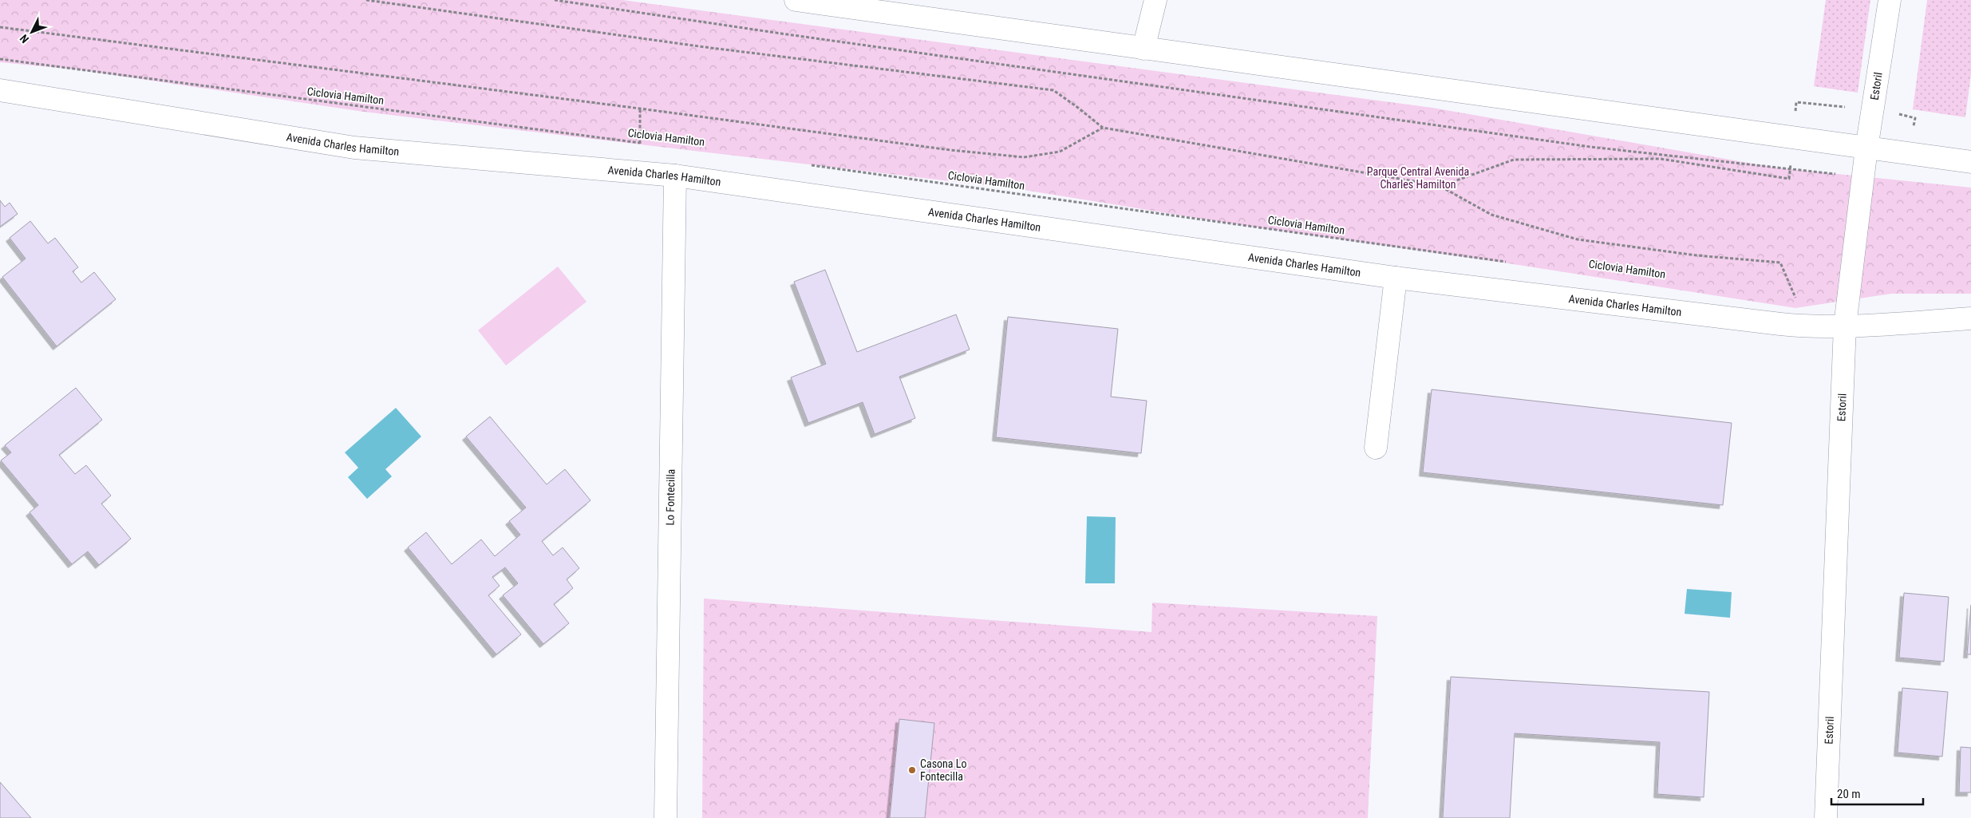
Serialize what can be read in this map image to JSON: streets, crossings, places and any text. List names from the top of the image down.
{
  "streets": {
    "main road": ["Estoril", "Avenida Charles Hamilton", "Lo Fontecilla"],
    "path": ["Ciclovia Hamilton"]
  },
  "crossings": [
    ["Estoril", "Avenida Charles Hamilton"],
    ["Avenida Charles Hamilton", "Lo Fontecilla"]
  ],
  "parks": ["Parque Central Avenida Charles Hamilton"],
  "places": ["Casona Lo Fontecilla"],
  "scale_bar": "20 m",
  "north": "bottom left"
}
